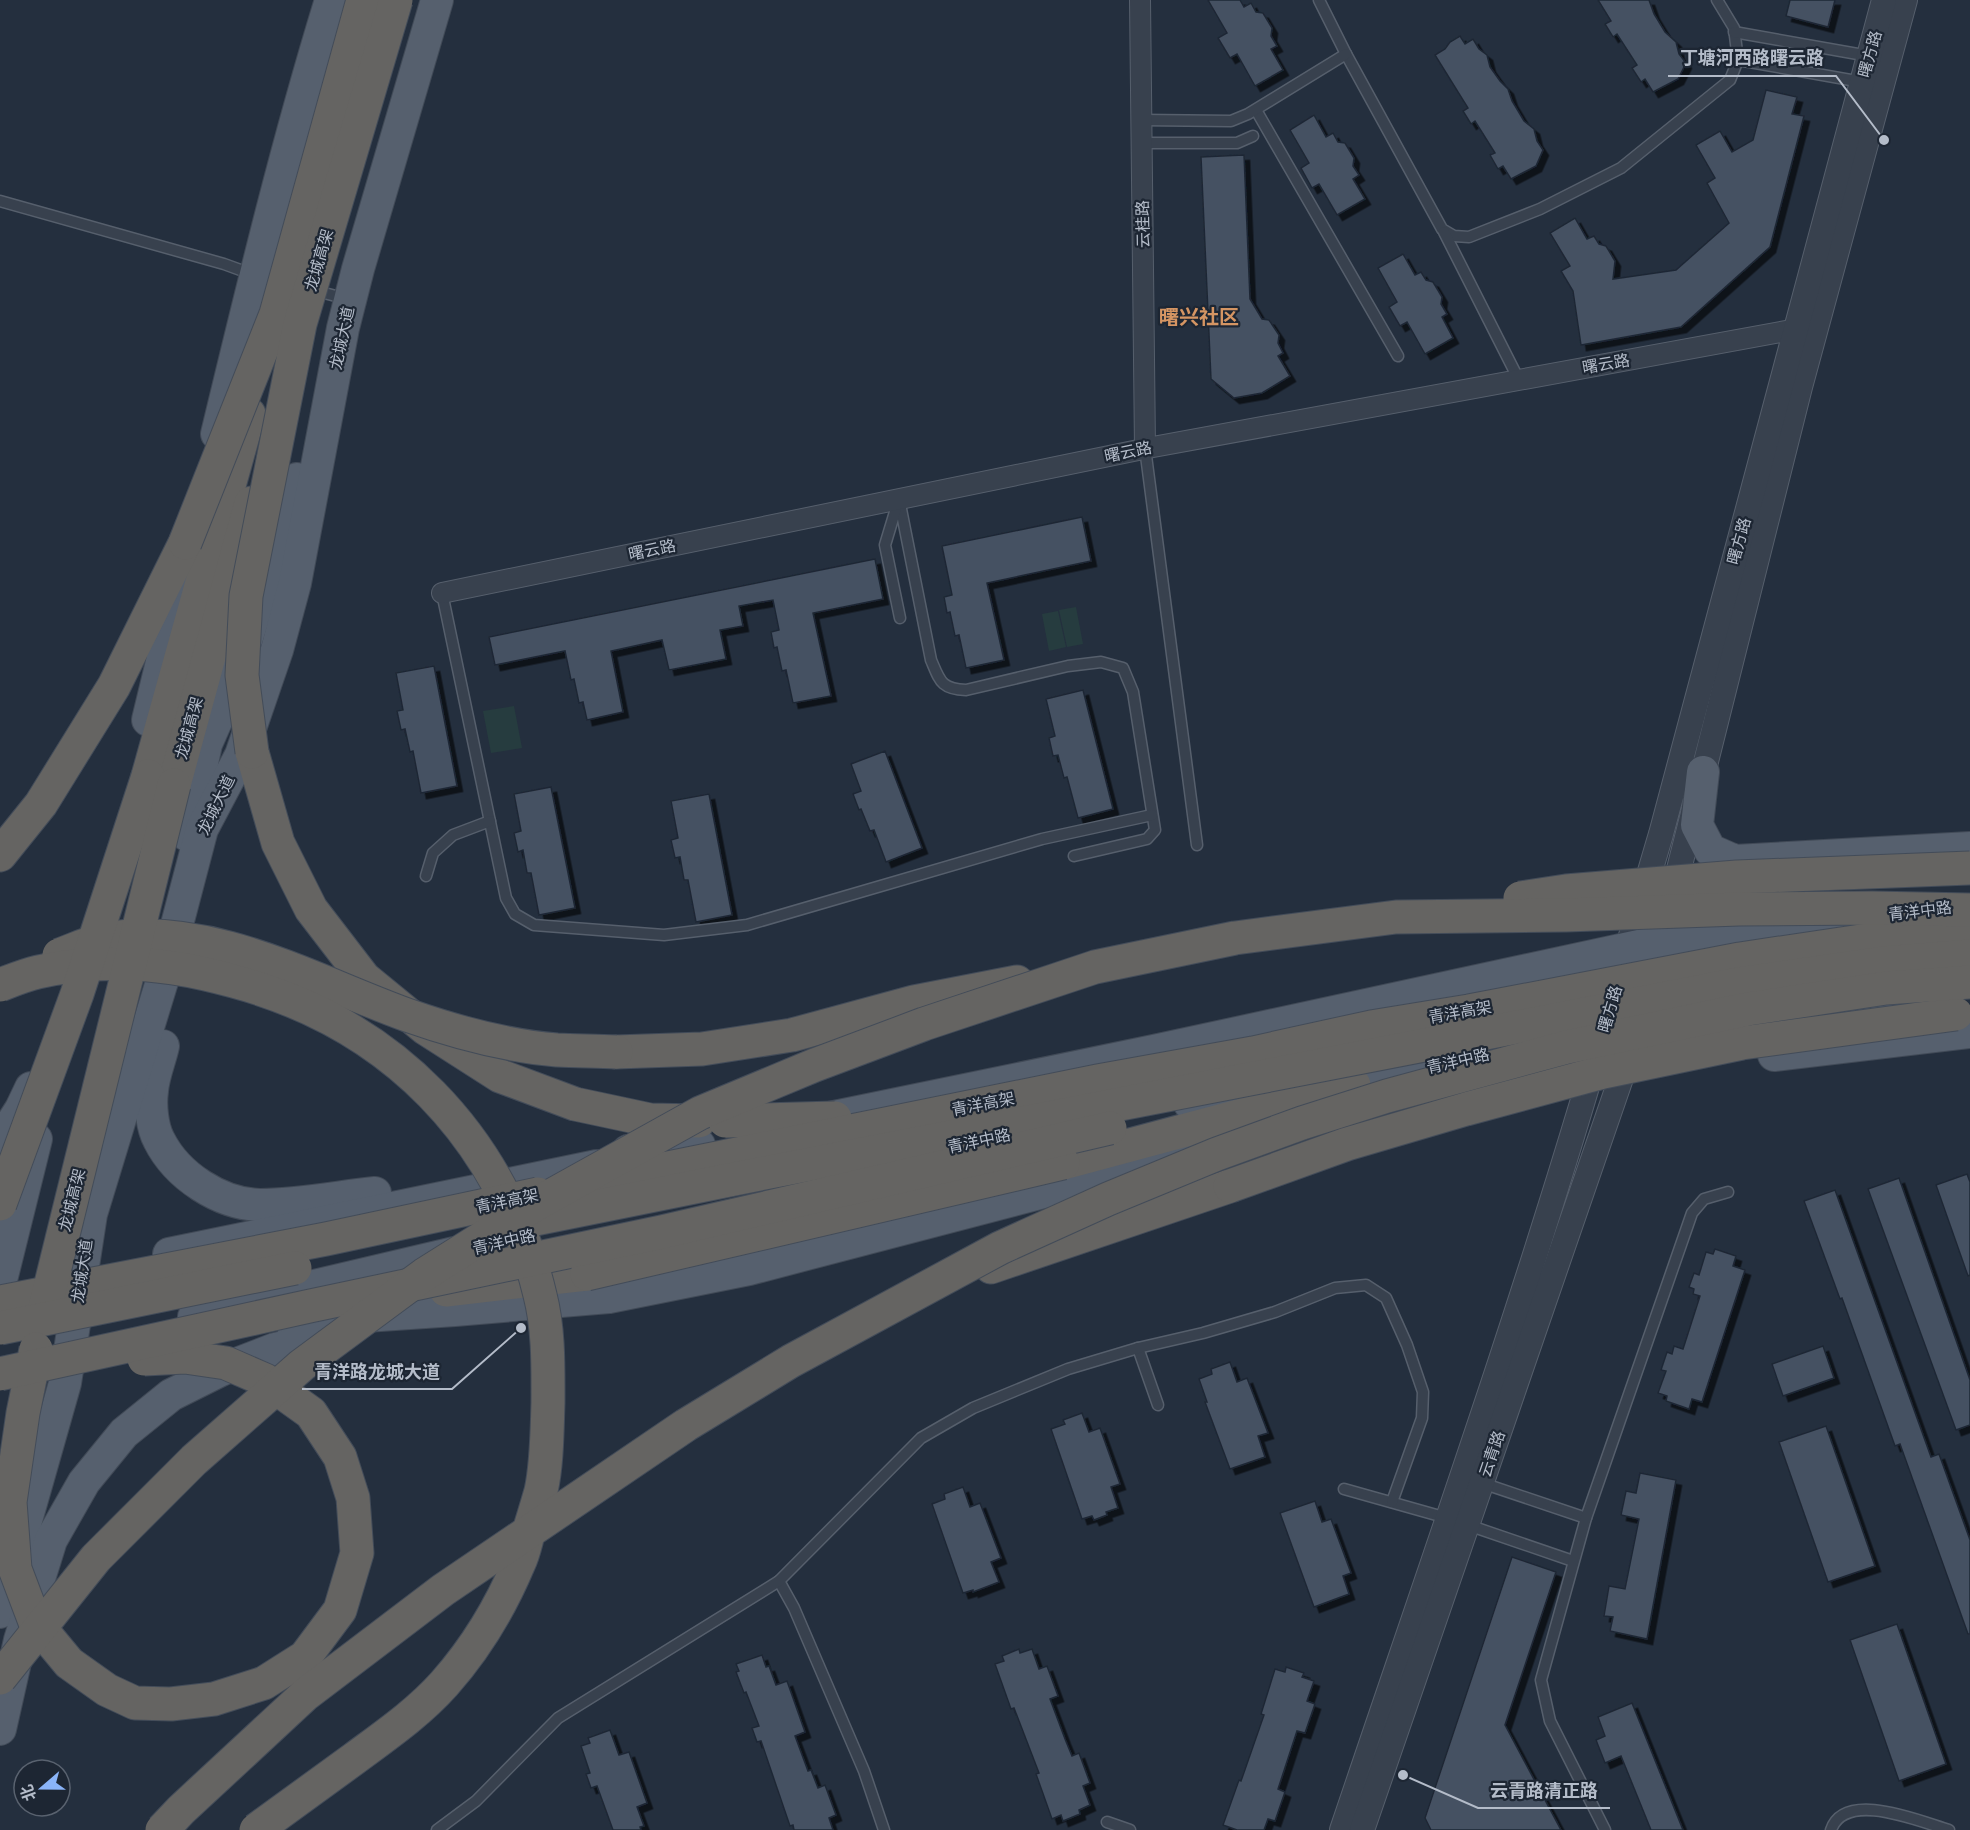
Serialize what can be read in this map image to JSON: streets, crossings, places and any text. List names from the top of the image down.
{
  "streets": {
    "highway": ["龙城高架", "青洋高架"],
    "main road": ["龙城大道", "青洋中路"],
    "street": [
      "曙方路",
      "云桂路",
      "曙云路",
      "云青路"
    ]
  },
  "crossings": [
    ["曙方路", "曙云路"],
    ["曙方路", "青洋中路"],
    ["曙方路", "云青路"],
    ["云桂路", "曙云路"],
    ["龙城大道", "青洋中路"]
  ],
  "districts": ["曙兴社区"],
  "places": ["丁塘河西路曙云路", "青洋路龙城大道", "云青路清正路"],
  "north": "left"
}
